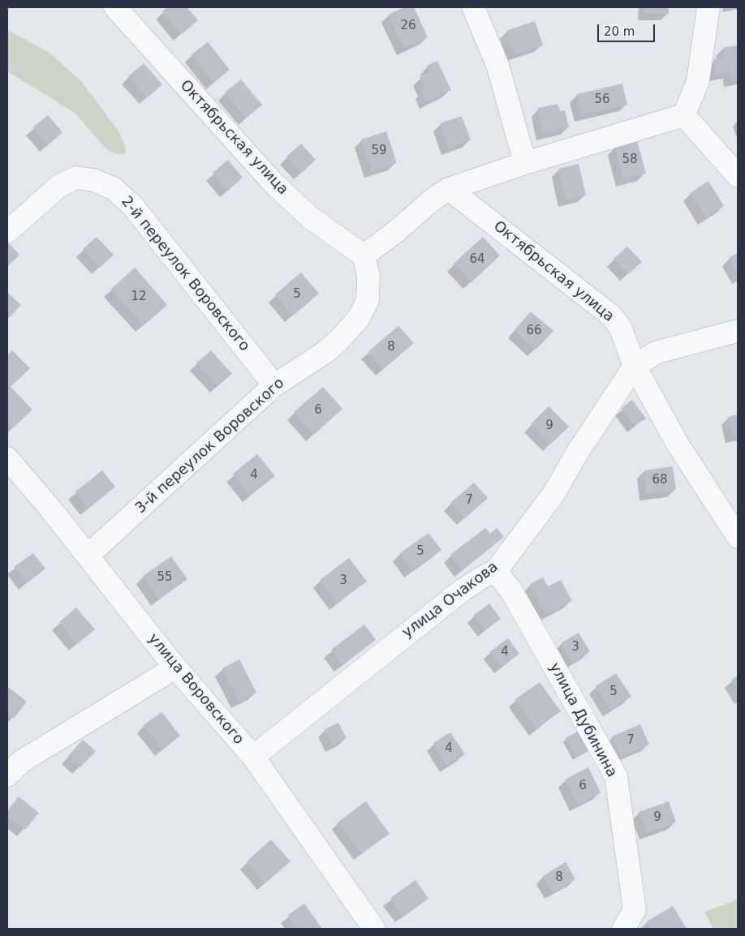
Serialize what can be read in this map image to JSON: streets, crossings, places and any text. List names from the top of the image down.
{
  "streets": {
    "street": [
      "Октябрьская улица",
      "2-й переулок Воровского",
      "3-й переулок Воровского",
      "улица Очакова",
      "улица Воровского",
      "улица Дубинина"
    ]
  },
  "crossings": [
    ["Октябрьская улица", "3-й переулок Воровского"],
    ["Октябрьская улица", "улица Очакова"],
    ["2-й переулок Воровского", "3-й переулок Воровского"],
    ["3-й переулок Воровского", "улица Воровского"],
    ["улица Очакова", "улица Воровского"],
    ["улица Очакова", "улица Дубинина"]
  ],
  "house_numbers": [
    "26",
    "56",
    "59",
    "58",
    "64",
    "5",
    "12",
    "66",
    "8",
    "6",
    "9",
    "4",
    "68",
    "7",
    "5",
    "55",
    "3",
    "3",
    "4",
    "5",
    "7",
    "4",
    "6",
    "9",
    "8"
  ],
  "scale_bar": "20 m"
}
